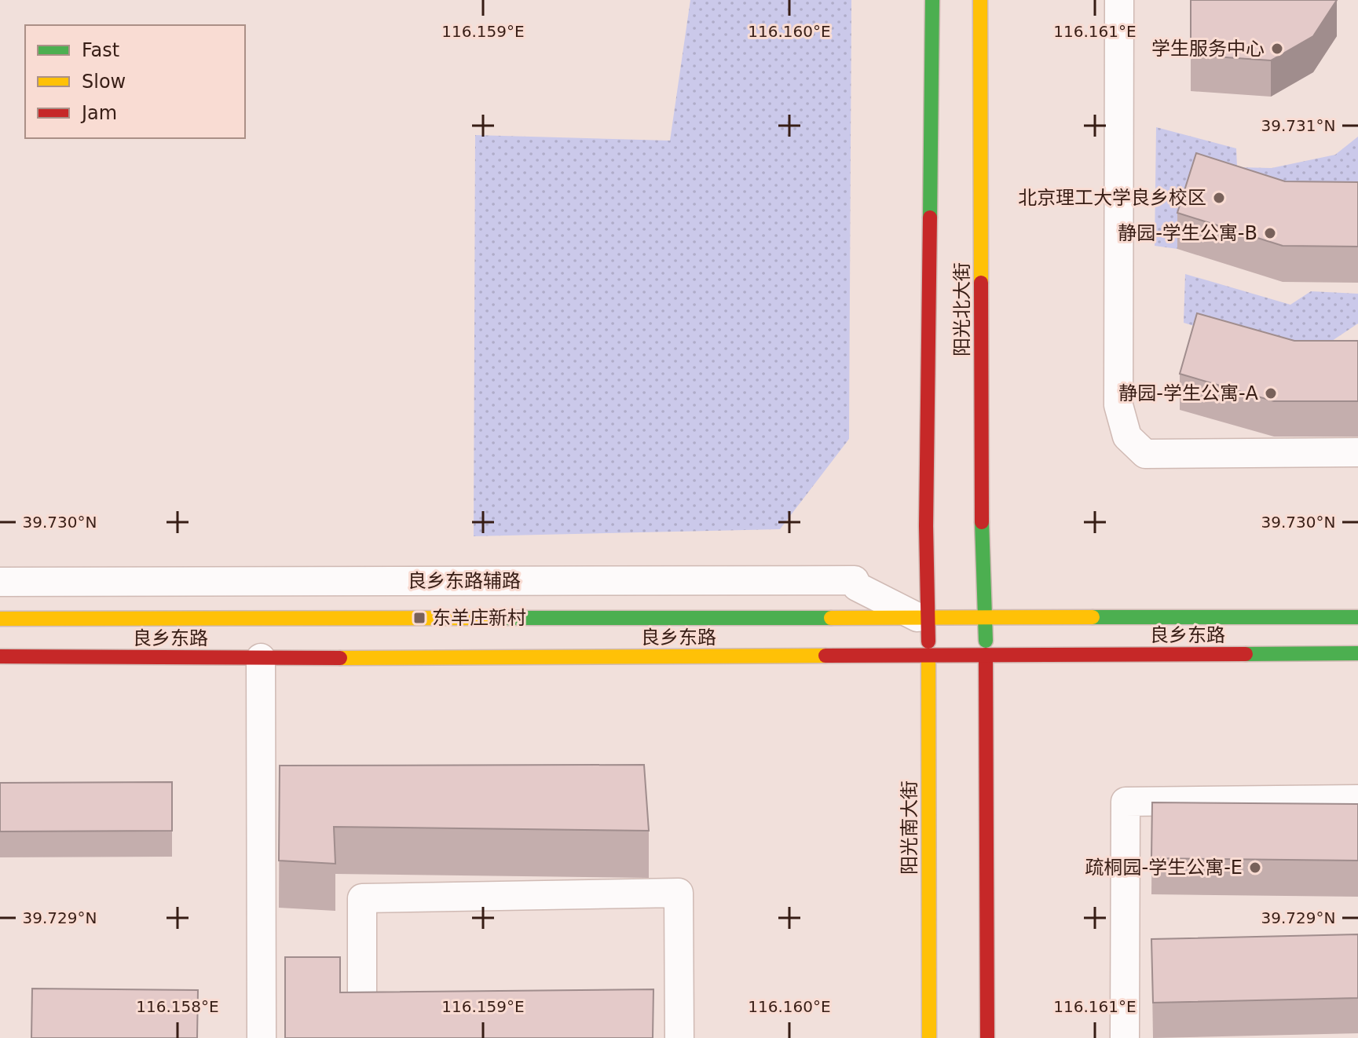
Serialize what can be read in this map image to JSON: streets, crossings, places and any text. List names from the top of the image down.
{
  "streets": {
    "main road": ["阳光北大街", "良乡东路", "阳光南大街"],
    "street": ["良乡东路辅路"]
  },
  "crossings": [
    ["阳光北大街", "良乡东路辅路"],
    ["阳光北大街", "良乡东路"],
    ["阳光北大街", "阳光南大街"],
    ["良乡东路辅路", "良乡东路"],
    ["良乡东路辅路", "阳光南大街"],
    ["良乡东路", "阳光南大街"]
  ],
  "places": {
    "other": [
      "学生服务中心",
      "北京理工大学良乡校区",
      "静园-学生公寓-B",
      "静园-学生公寓-A",
      "疏桐园-学生公寓-E"
    ],
    "transit": ["东羊庄新村"]
  },
  "legend": ["Fast", "Slow", "Jam"],
  "coordinates": [
    "116.159°E",
    "116.160°E",
    "116.161°E",
    "39.731°N",
    "39.730°N",
    "39.729°N",
    "116.158°E"
  ]
}
